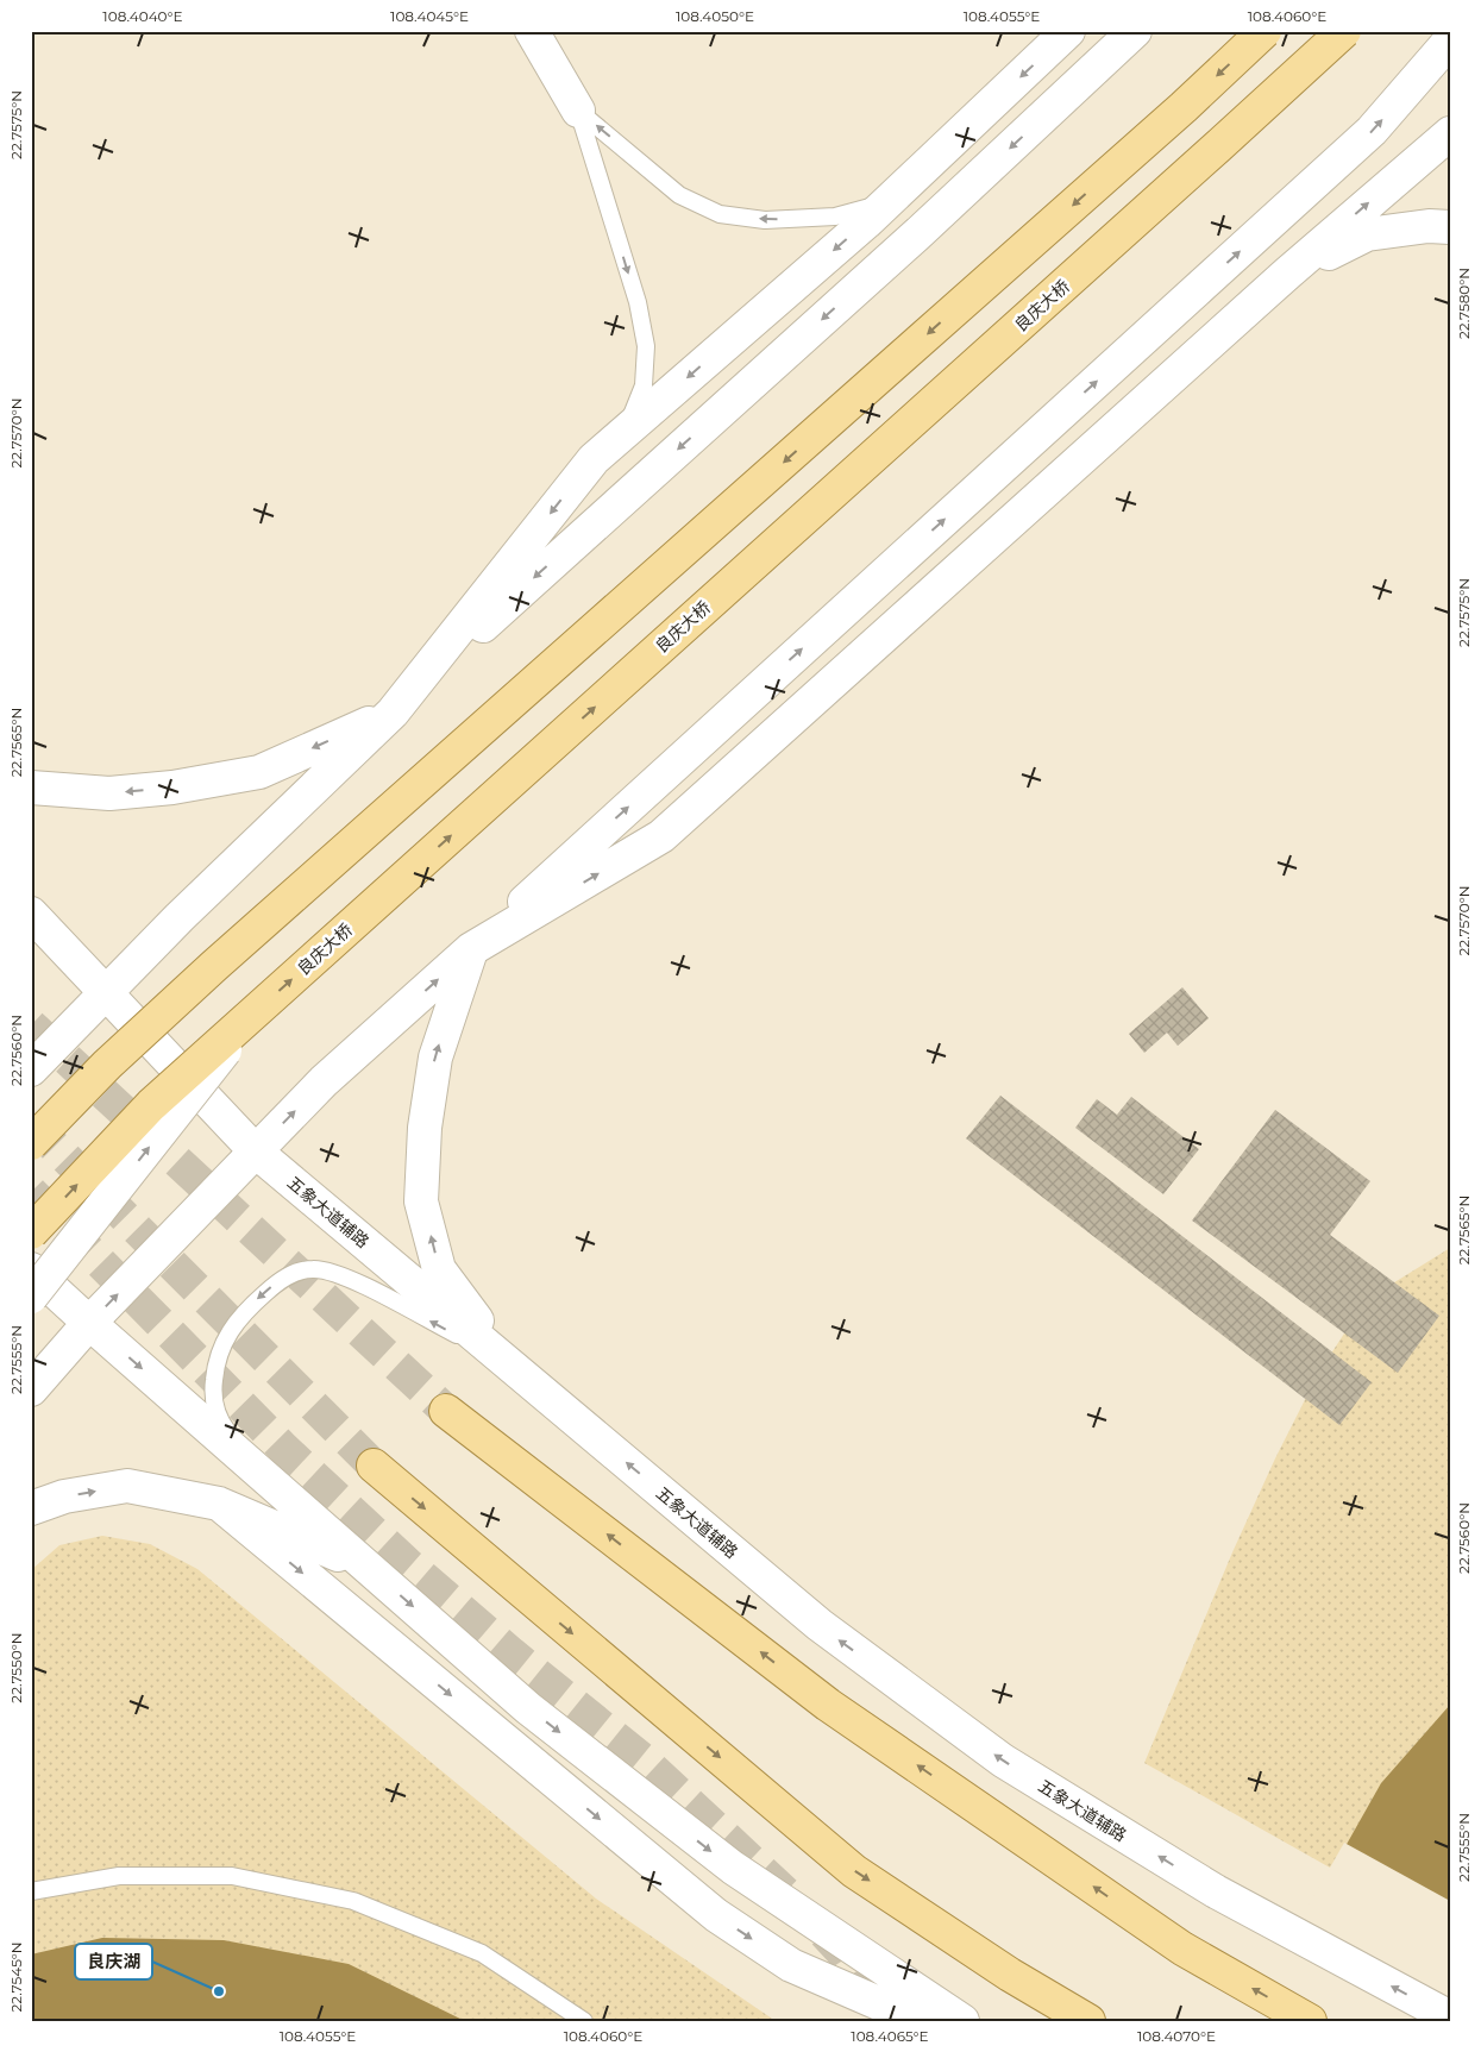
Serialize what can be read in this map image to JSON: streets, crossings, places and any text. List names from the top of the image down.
{
  "streets": {
    "main road": ["良庆大桥", "五象大道辅路"]
  },
  "places": ["良庆湖"],
  "coordinates": [
    "108.4040°E",
    "108.4045°E",
    "108.4050°E",
    "108.4055°E",
    "108.4060°E",
    "22.7575°N",
    "22.7580°N",
    "22.7570°N",
    "22.7565°N",
    "22.7560°N",
    "22.7555°N",
    "22.7550°N",
    "22.7545°N",
    "108.4065°E",
    "108.4070°E"
  ]
}
